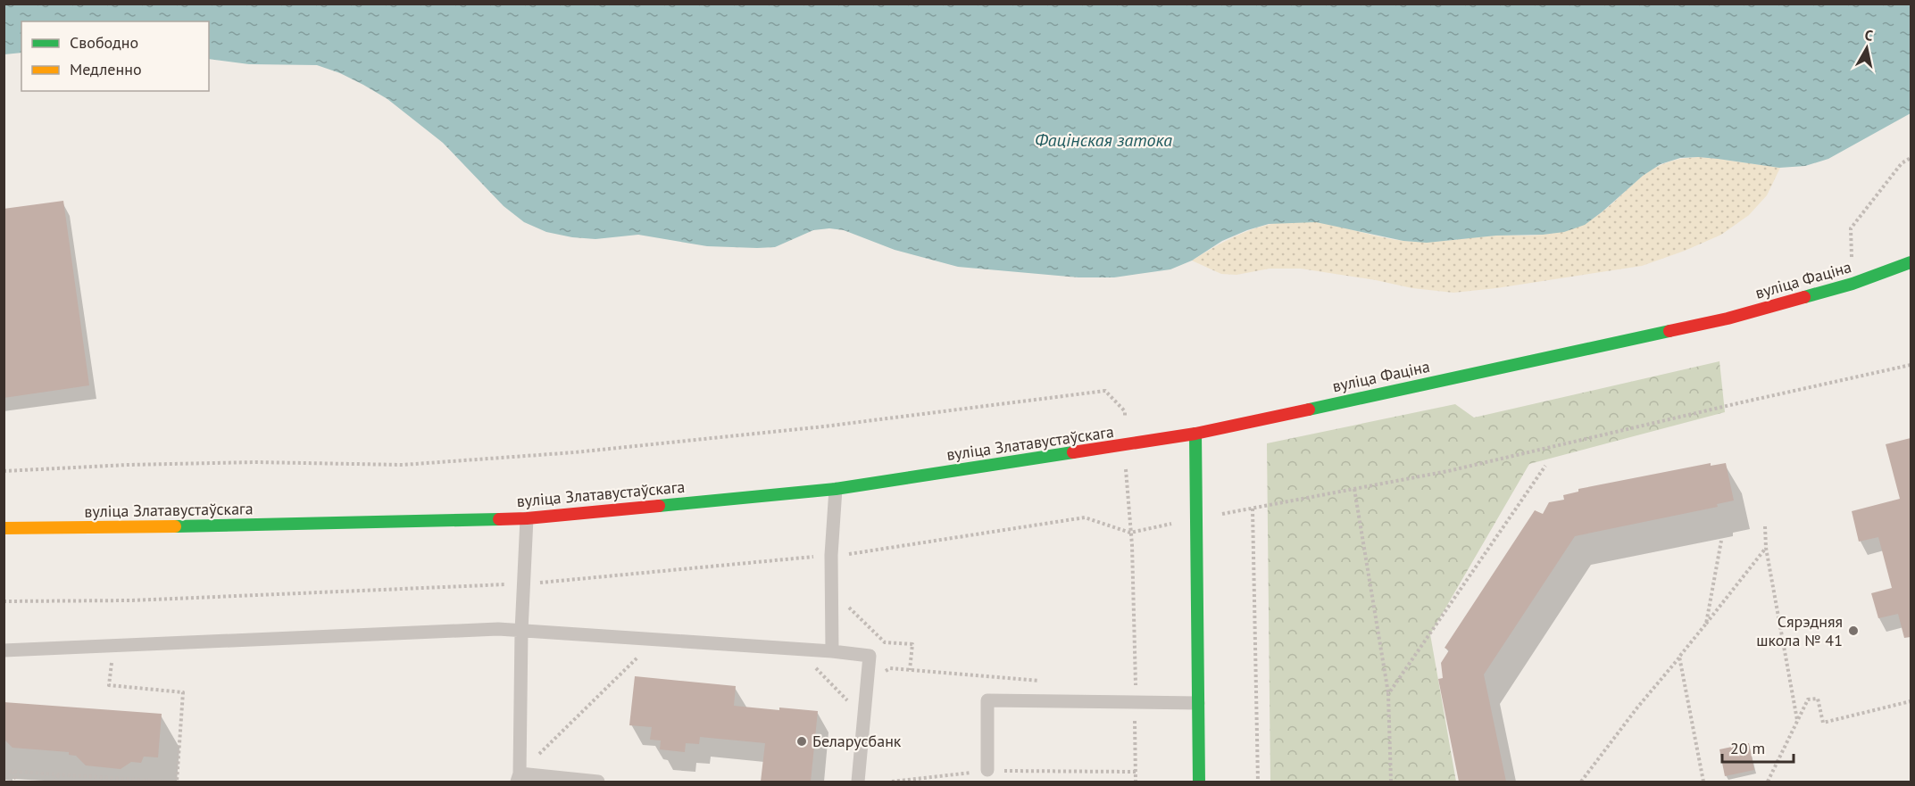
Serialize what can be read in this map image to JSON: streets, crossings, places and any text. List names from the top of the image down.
{
  "streets": {
    "street": ["вуліца Фаціна", "вуліца Златавустаўскага"]
  },
  "crossings": [
    ["вуліца Фаціна", "вуліца Златавустаўскага"]
  ],
  "water": ["Фацінская затока"],
  "places": ["Сярэдняя школа № 41", "Беларусбанк"],
  "legend": ["Свободно", "Медленно"],
  "scale_bar": "20 m",
  "north": "top"
}
